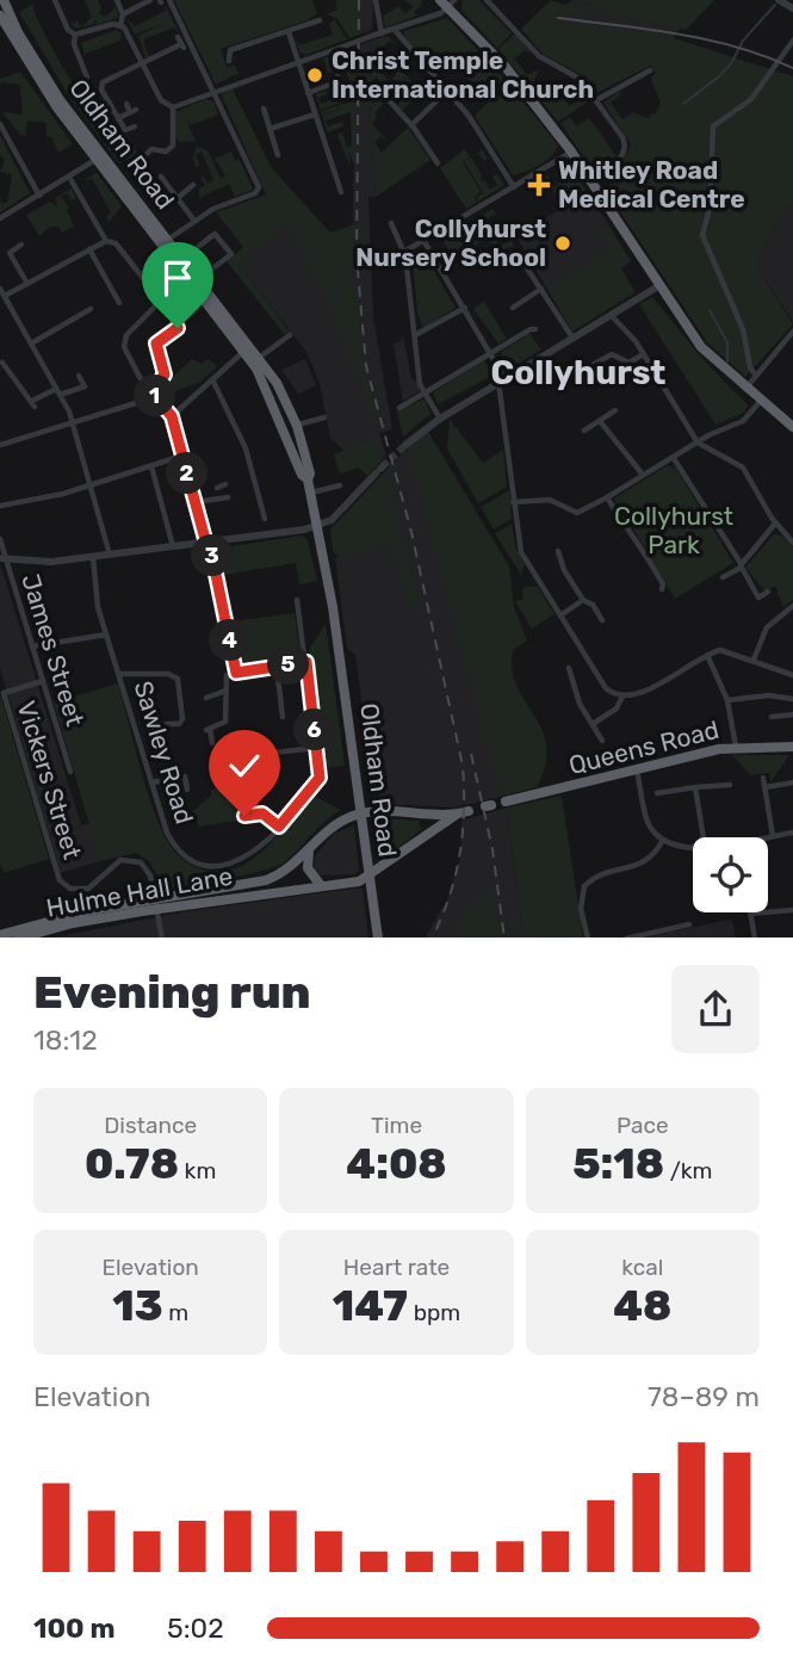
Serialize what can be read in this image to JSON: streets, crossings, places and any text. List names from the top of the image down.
{
  "streets": {
    "highway": ["Oldham Road", "Queens Road", "Hulme Hall Lane"],
    "street": ["James Street", "Sawley Road", "Vickers Street"]
  },
  "crossings": [
    ["Oldham Road", "Hulme Hall Lane"],
    ["James Street", "Vickers Street"],
    ["Vickers Street", "Hulme Hall Lane"]
  ],
  "districts": ["Collyhurst"],
  "parks": ["Collyhurst Park"],
  "places": {
    "other": ["Christ Temple International Church", "Collyhurst Nursery School"],
    "health": ["Whitley Road Medical Centre"]
  },
  "page": {
    "pins": [
      "1",
      "2",
      "3",
      "4",
      "5",
      "6"
    ],
    "heading": ["Evening run", "18:12"],
    "stats": [
      ["Distance", "0.78 km"],
      ["Time", "4:08"],
      ["Pace", "5:18 /km"],
      ["Elevation", "13 m"],
      ["Heart rate", "147 bpm"],
      ["kcal", "48"]
    ],
    "chart": ["Elevation", "78–89 m"],
    "list": [
      {
        "name": "100 m",
        "note": "5:02"
      }
    ]
  }
}
